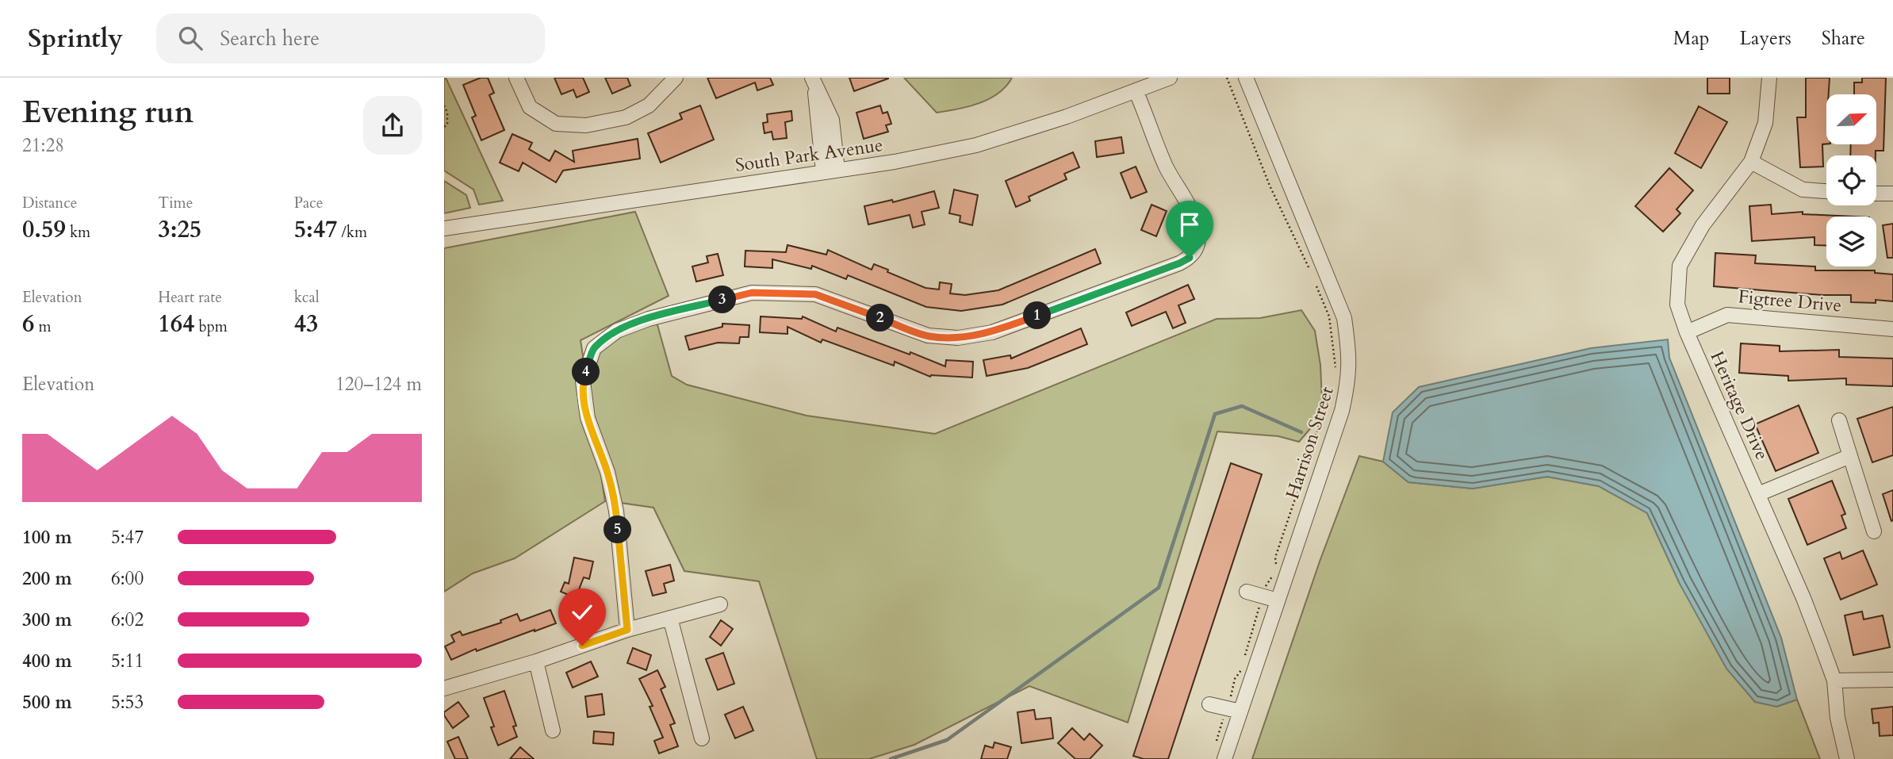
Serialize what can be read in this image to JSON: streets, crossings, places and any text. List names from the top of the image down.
{
  "streets": {
    "street": [
      "South Park Avenue",
      "Figtree Drive",
      "Heritage Drive",
      "Harrison Street"
    ]
  },
  "crossings": [
    ["Figtree Drive", "Heritage Drive"]
  ],
  "north": "top right",
  "page": {
    "header": "Sprintly",
    "search": "Search here",
    "nav": ["Map", "Layers", "Share"],
    "heading": ["Evening run", "21:28"],
    "stats": [
      ["Distance", "0.59 km"],
      ["Time", "3:25"],
      ["Pace", "5:47 /km"],
      ["Elevation", "6 m"],
      ["Heart rate", "164 bpm"],
      ["kcal", "43"]
    ],
    "pins": [
      "3",
      "1",
      "2",
      "4",
      "5"
    ],
    "chart": ["Elevation", "120–124 m"],
    "list": [
      {
        "name": "100 m",
        "note": "5:47"
      },
      {
        "name": "200 m",
        "note": "6:00"
      },
      {
        "name": "300 m",
        "note": "6:02"
      },
      {
        "name": "400 m",
        "note": "5:11"
      },
      {
        "name": "500 m",
        "note": "5:53"
      }
    ]
  }
}
